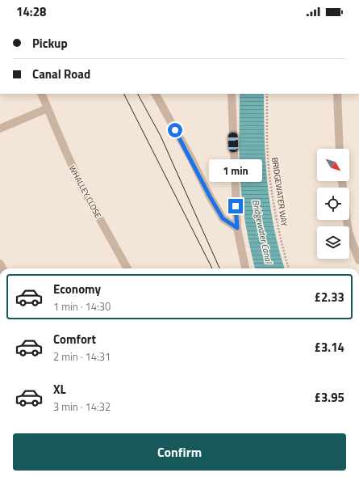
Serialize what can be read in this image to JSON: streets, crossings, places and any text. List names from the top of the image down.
{
  "streets": {
    "street": ["WHALLEY CLOSE"],
    "path": ["BRIDGEWATER WAY"]
  },
  "water": ["Bridgewater Canal"],
  "north": "bottom right",
  "page": {
    "status": "14:28",
    "banner": ["Pickup", "Canal Road"],
    "bubble": "1 min",
    "list": [
      {
        "name": "Economy",
        "note": "1 min · 14:30",
        "value": "£2.33"
      },
      {
        "name": "Comfort",
        "note": "2 min · 14:31",
        "value": "£3.14"
      },
      {
        "name": "XL",
        "note": "3 min · 14:32",
        "value": "£3.95"
      }
    ],
    "buttons": "Confirm"
  }
}
